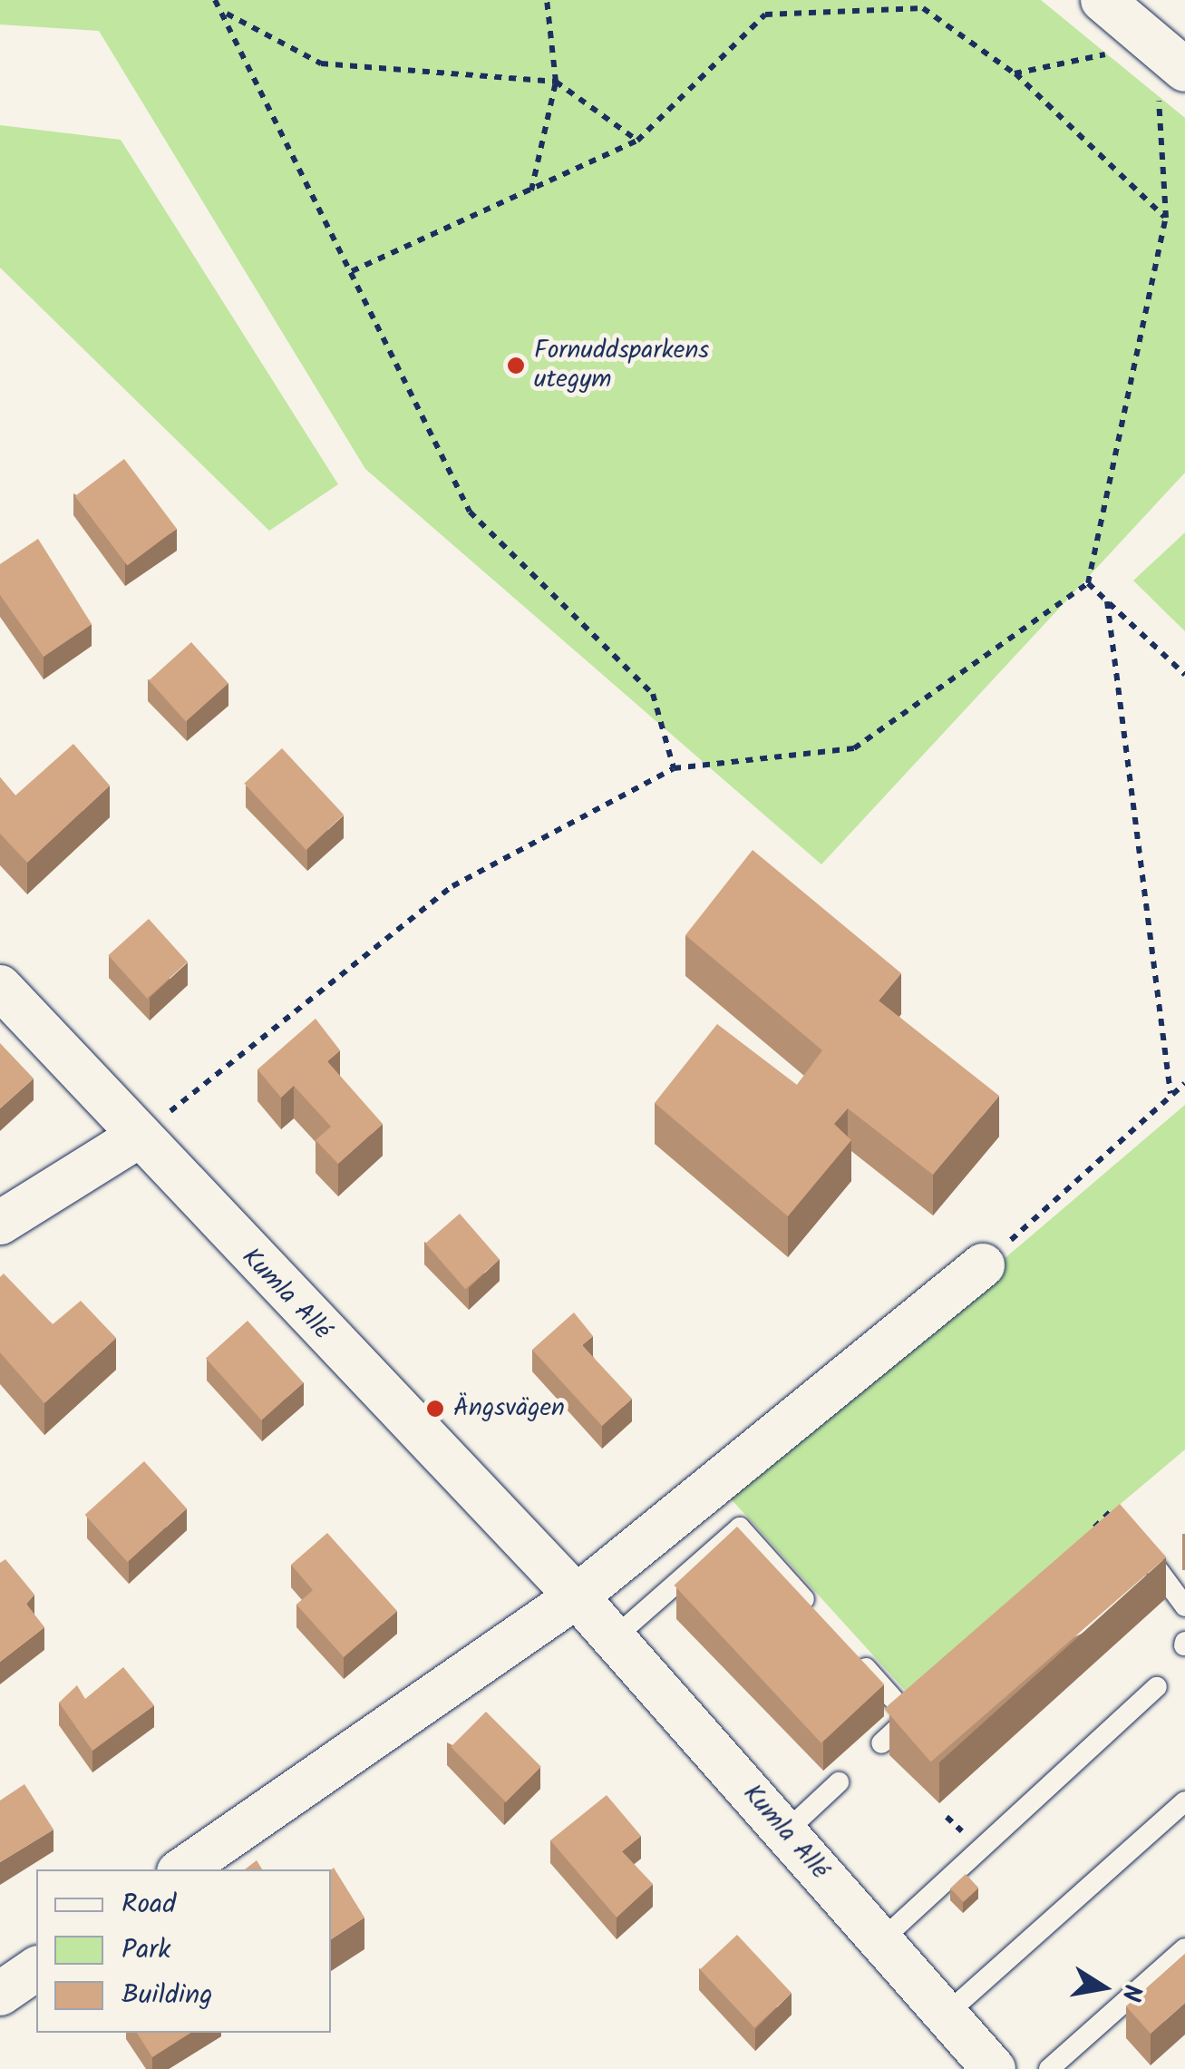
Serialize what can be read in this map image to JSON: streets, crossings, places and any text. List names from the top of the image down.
{
  "streets": {
    "street": ["Kumla Allé"]
  },
  "places": ["Fornuddsparkens utegym", "Ängsvägen"],
  "legend": ["Road", "Park", "Building"],
  "north": "right"
}
